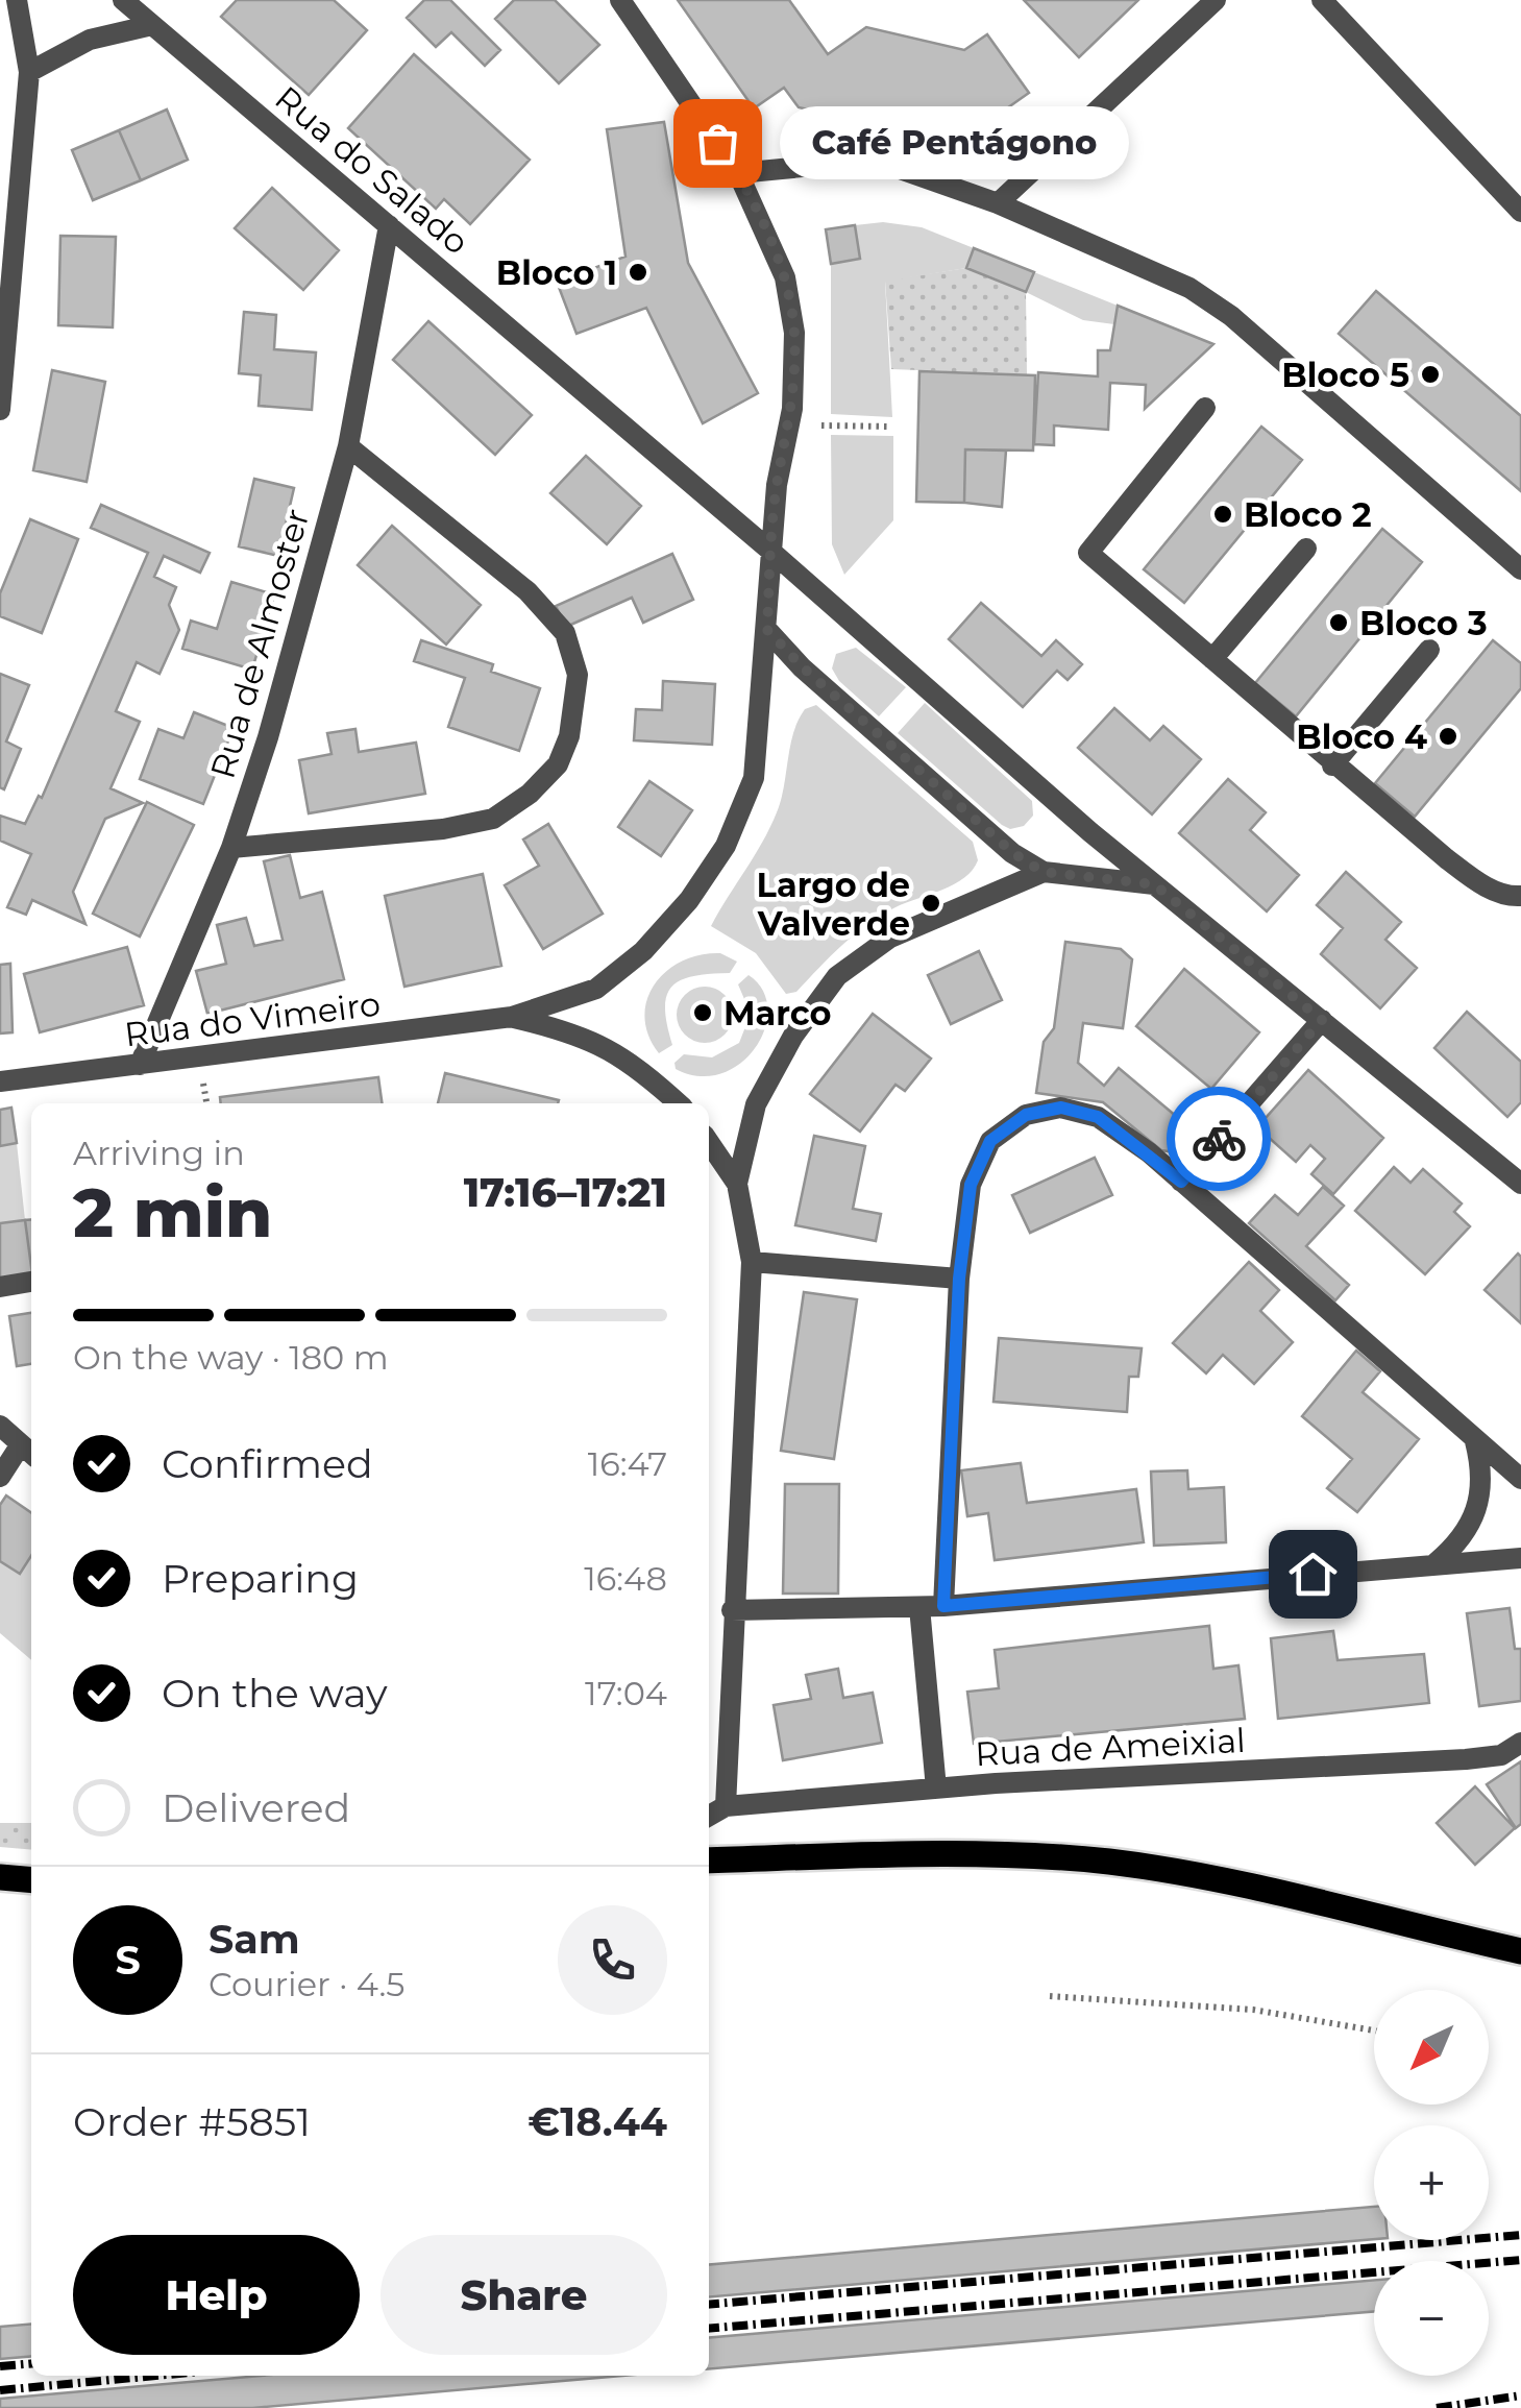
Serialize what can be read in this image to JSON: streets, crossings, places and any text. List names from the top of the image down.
{
  "streets": {
    "street": [
      "Rua do Salado",
      "Rua de Almoster",
      "Rua do Vimeiro",
      "Rua de Ameixial"
    ]
  },
  "crossings": [
    ["Rua do Salado", "Rua de Almoster"],
    ["Rua de Almoster", "Rua do Vimeiro"]
  ],
  "places": [
    "Café Pentágono",
    "Bloco 1",
    "Bloco 5",
    "Bloco 2",
    "Bloco 3",
    "Bloco 4",
    "Largo de Valverde",
    "Marco"
  ],
  "north": "bottom left",
  "page": {
    "bubble": "Café Pentágono",
    "heading": ["2 min", "Arriving in", "17:16–17:21"],
    "panel": [
      "Sam",
      "Courier · 4.5",
      "Order #5851",
      "€18.44"
    ],
    "bar": "On the way · 180 m",
    "list": [
      ["Confirmed", "16:47"],
      ["Preparing", "16:48"],
      ["On the way", "17:04"],
      "Delivered"
    ],
    "round": "S",
    "map_buttons": ["+", "−"],
    "buttons": ["Help", "Share"]
  }
}
